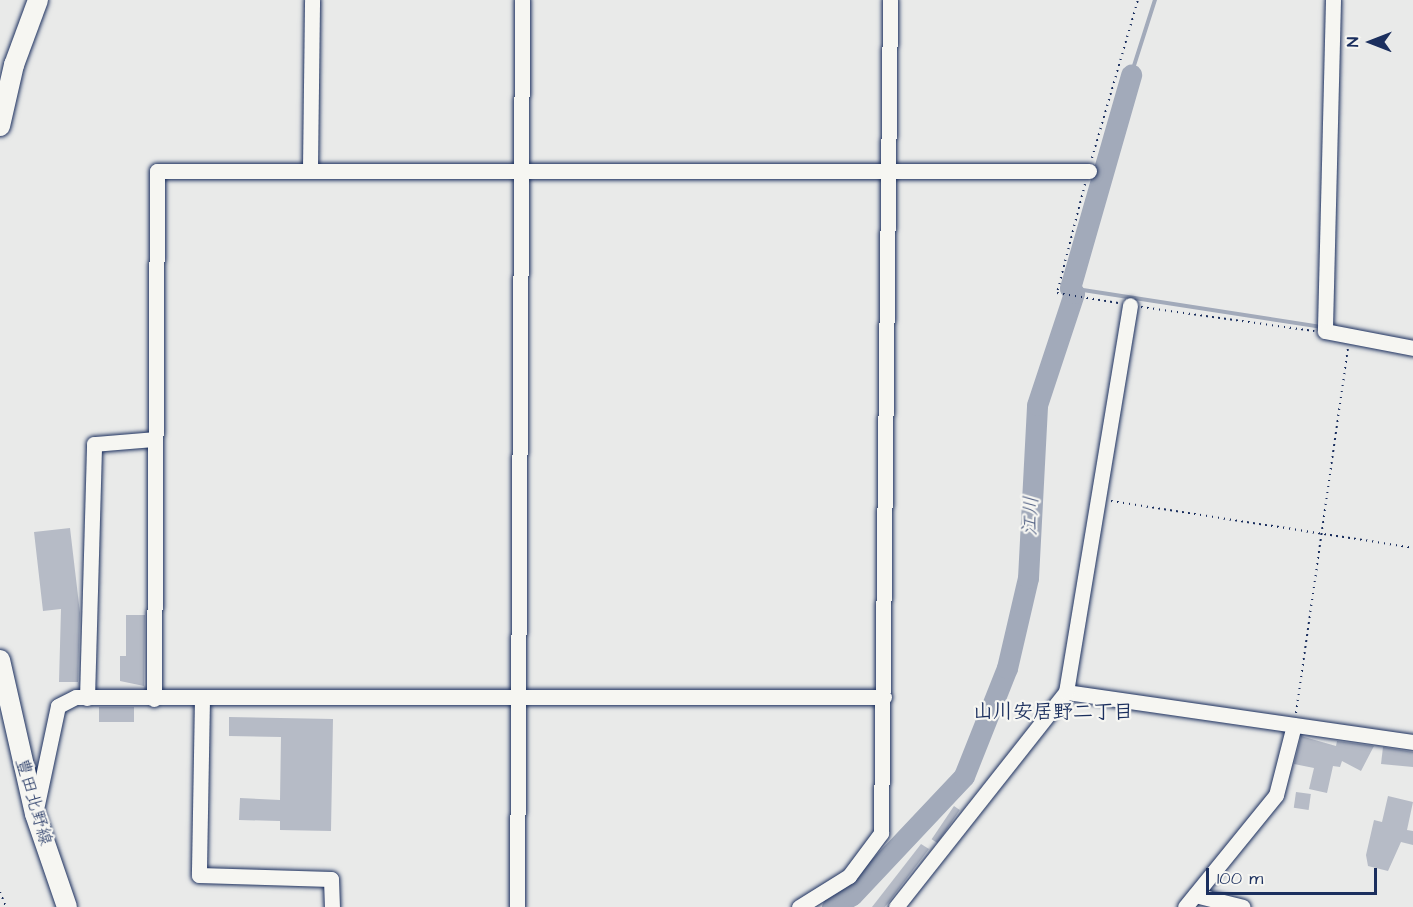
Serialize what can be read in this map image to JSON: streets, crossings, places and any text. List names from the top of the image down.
{
  "streets": {
    "main road": ["豊田北野線"]
  },
  "districts": ["山川安居野二丁目"],
  "water": ["江川"],
  "scale_bar": "100 m",
  "north": "left"
}
